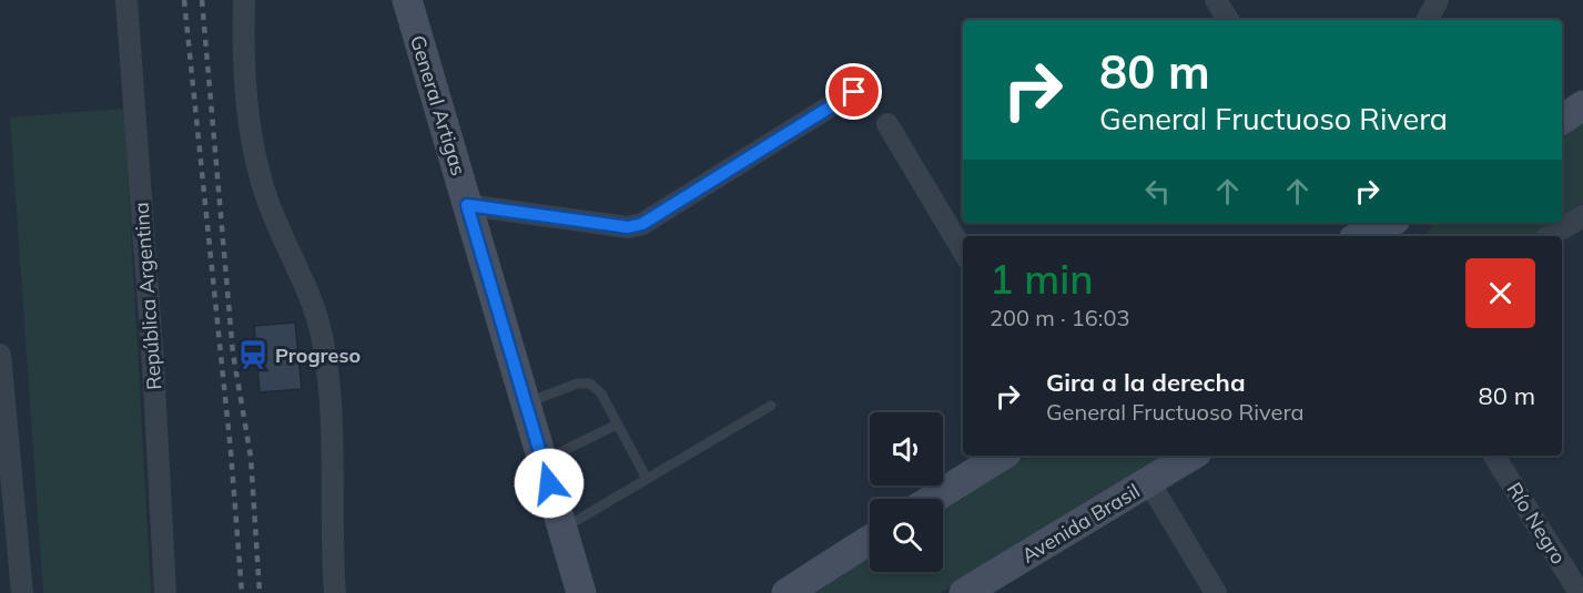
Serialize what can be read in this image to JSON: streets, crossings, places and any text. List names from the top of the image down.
{
  "streets": {
    "street": [
      "General Artigas",
      "República Argentina",
      "Avenida Brasil",
      "Río Negro"
    ]
  },
  "places": {
    "station": ["Progreso"]
  },
  "page": {
    "turn": ["80 m", "General Fructuoso Rivera"],
    "heading": ["1 min", "200 m · 16:03"],
    "list": [
      {
        "name": "Gira a la derecha",
        "note": "General Fructuoso Rivera",
        "value": "80 m"
      }
    ]
  }
}
